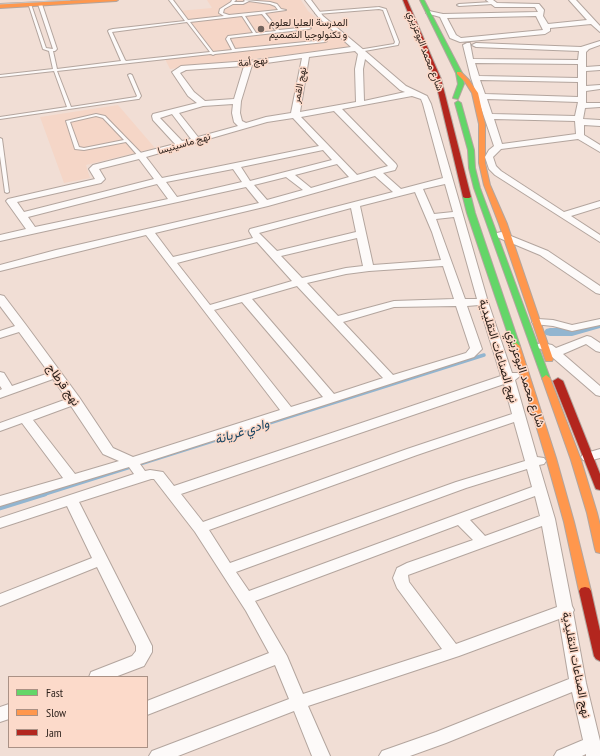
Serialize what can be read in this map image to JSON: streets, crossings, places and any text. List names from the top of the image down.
{
  "streets": {
    "main road": ["شارع محمد البوعزيزي"],
    "street": [
      "نهج أمة",
      "نهج القمر",
      "نهج ماسينيسا",
      "نهج الصناعات التقليدية",
      "نهج قرطاج"
    ]
  },
  "crossings": [
    ["نهج أمة", "نهج القمر"],
    ["نهج أمة", "نهج الصناعات التقليدية"],
    ["نهج القمر", "نهج ماسينيسا"],
    ["نهج ماسينيسا", "نهج الصناعات التقليدية"]
  ],
  "water": ["وادي غريانة"],
  "places": ["المدرسة العليا لعلوم و تكنولوجيا التصميم"],
  "legend": ["Fast", "Slow", "Jam"]
}
